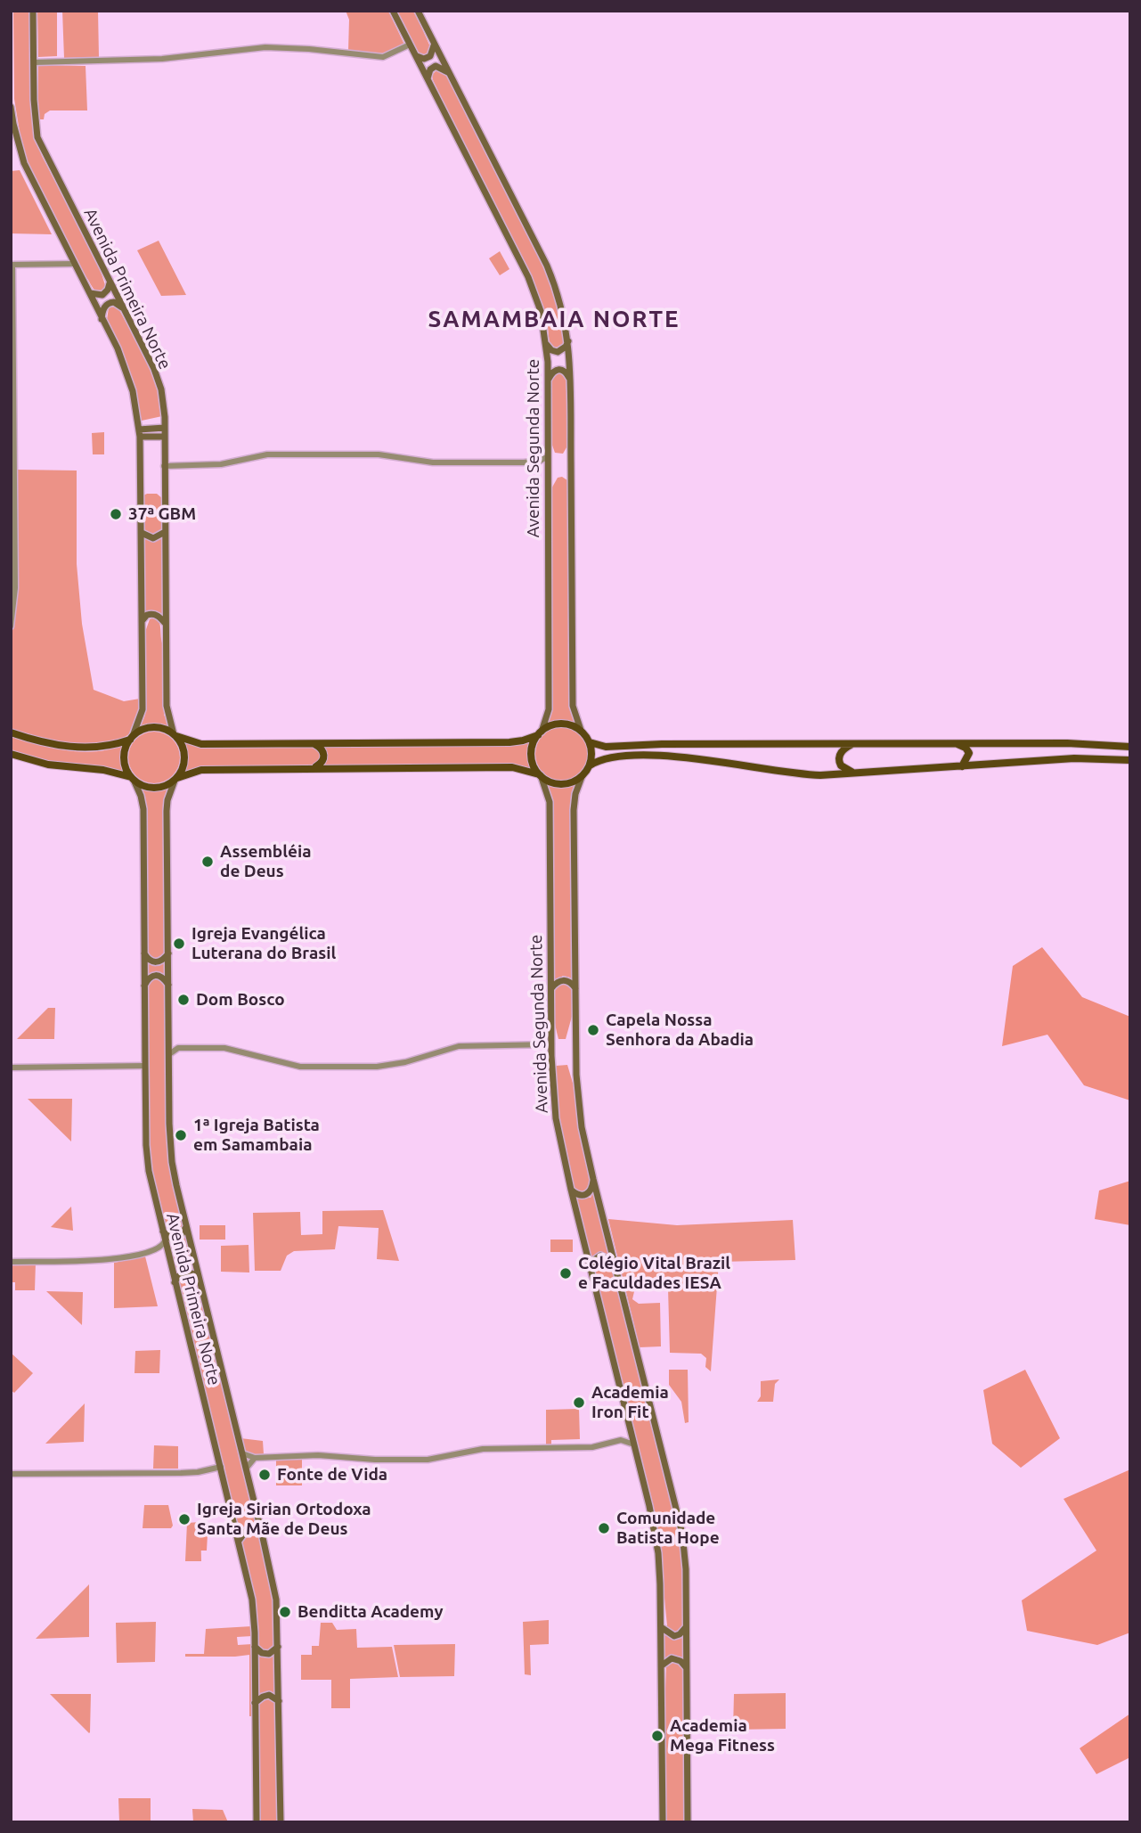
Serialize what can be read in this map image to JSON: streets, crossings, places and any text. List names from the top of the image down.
{
  "streets": {
    "main road": ["Avenida Primeira Norte", "Avenida Segunda Norte"]
  },
  "districts": ["SAMAMBAIA NORTE"],
  "places": [
    "37ª GBM",
    "Assembléia de Deus",
    "Igreja Evangélica Luterana do Brasil",
    "Dom Bosco",
    "Capela Nossa Senhora da Abadia",
    "1ª Igreja Batista em Samambaia",
    "Colégio Vital Brazil e Faculdades IESA",
    "Academia Iron Fit",
    "Fonte de Vida",
    "Igreja Sirian Ortodoxa Santa Mãe de Deus",
    "Comunidade Batista Hope",
    "Benditta Academy",
    "Academia Mega Fitness"
  ]
}
